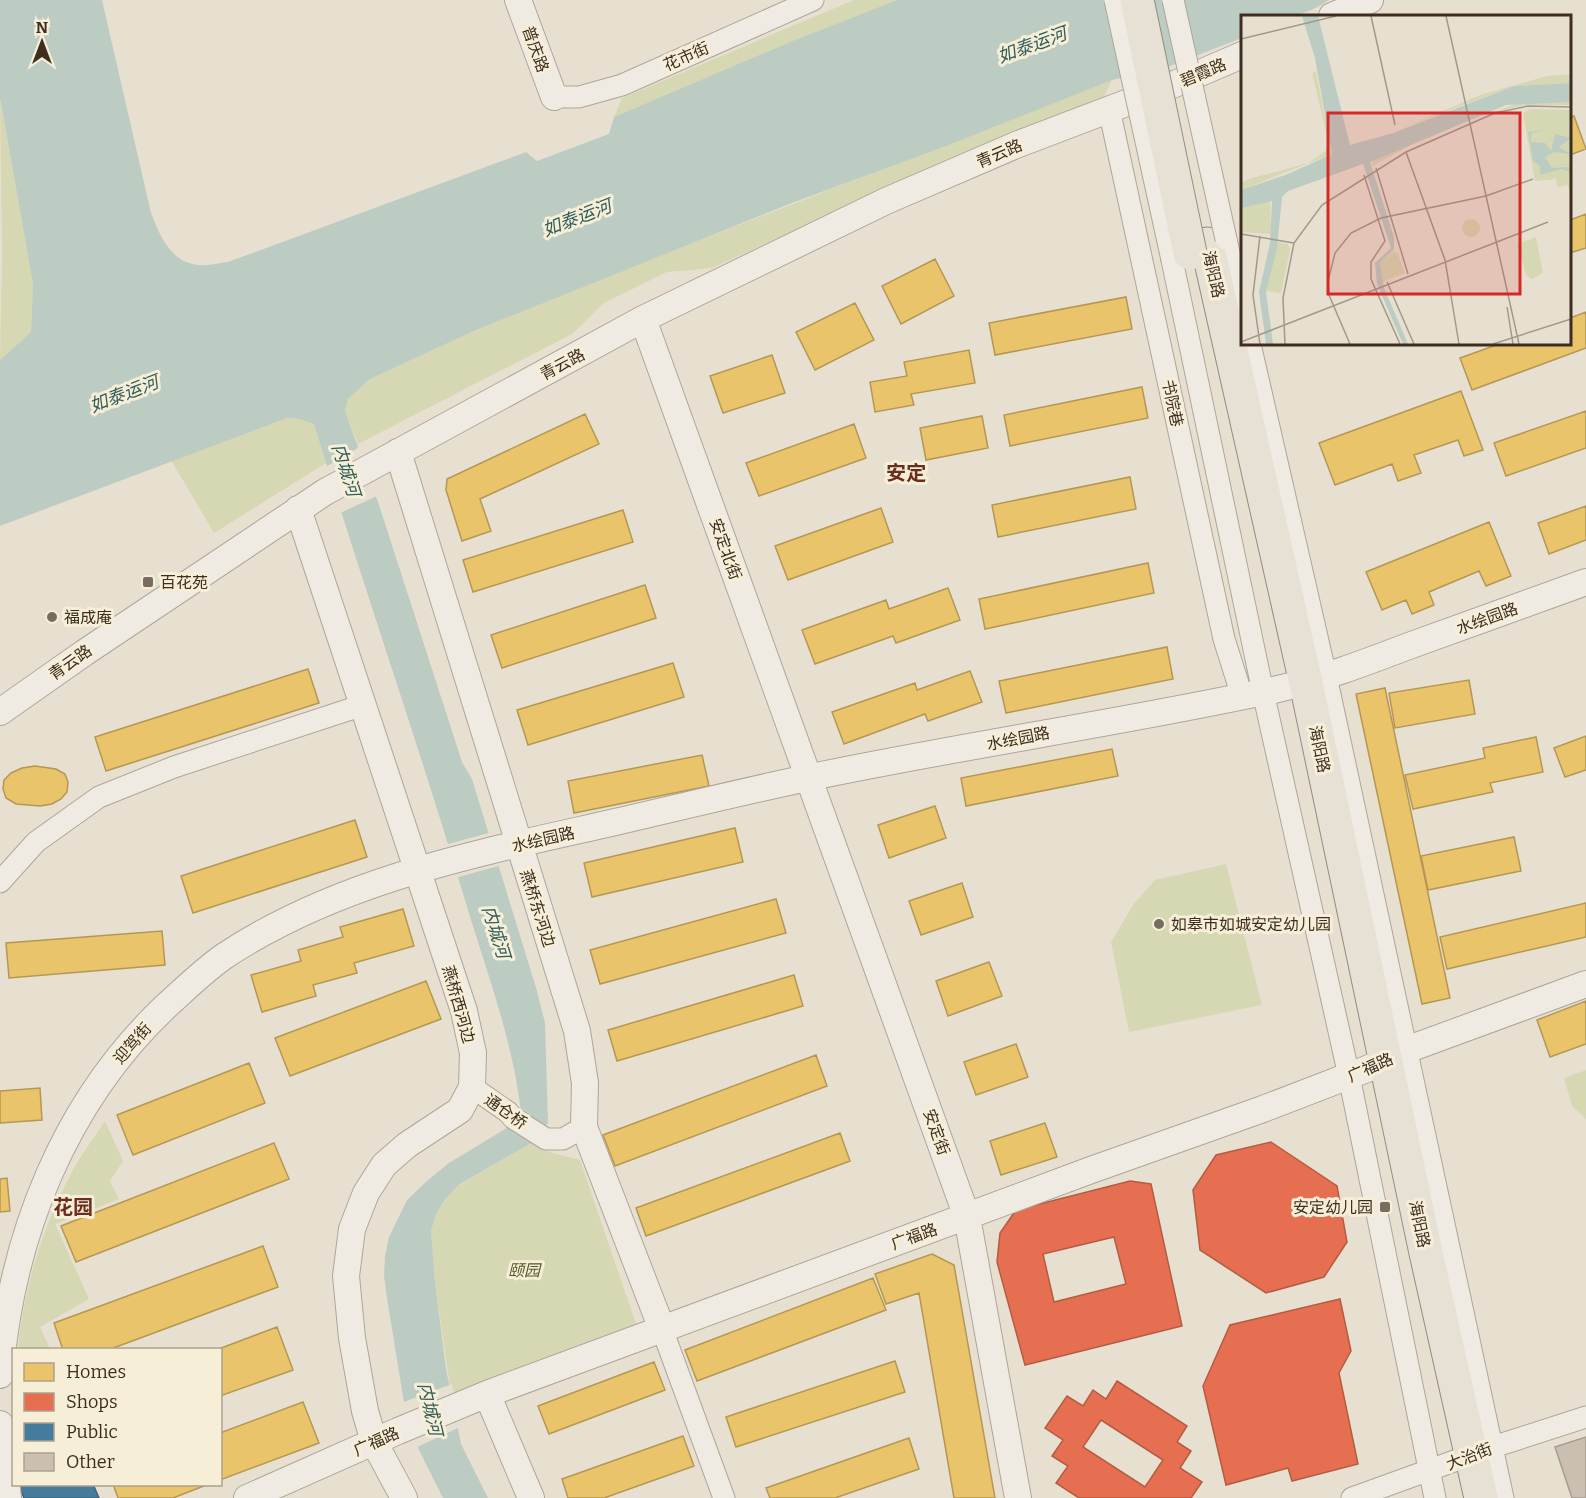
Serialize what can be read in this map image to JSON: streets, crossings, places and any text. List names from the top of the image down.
{
  "streets": {
    "main road": ["海阳路"],
    "street": [
      "普庆路",
      "花市街",
      "碧霞路",
      "青云路",
      "书院巷",
      "安定北街",
      "水绘园路",
      "燕桥东河边",
      "燕桥西河边",
      "迎驾街",
      "广福路",
      "通仓桥",
      "安定街",
      "大治街"
    ]
  },
  "crossings": [
    ["普庆路", "花市街"],
    ["碧霞路", "青云路"],
    ["青云路", "书院巷"],
    ["青云路", "安定北街"],
    ["青云路", "燕桥东河边"],
    ["青云路", "燕桥西河边"],
    ["海阳路", "书院巷"],
    ["海阳路", "水绘园路"],
    ["海阳路", "广福路"],
    ["海阳路", "大治街"],
    ["书院巷", "水绘园路"],
    ["安定北街", "水绘园路"],
    ["安定北街", "安定街"],
    ["水绘园路", "燕桥东河边"],
    ["水绘园路", "燕桥西河边"],
    ["水绘园路", "迎驾街"],
    ["水绘园路", "安定街"],
    ["燕桥东河边", "广福路"],
    ["燕桥东河边", "通仓桥"],
    ["燕桥西河边", "迎驾街"],
    ["燕桥西河边", "通仓桥"],
    ["广福路", "安定街"]
  ],
  "districts": ["安定", "花园"],
  "water": ["如泰运河", "内城河"],
  "parks": ["颐园"],
  "places": {
    "transit": ["百花苑", "安定幼儿园"],
    "other": ["福成庵", "如皋市如城安定幼儿园"]
  },
  "legend": [
    "Homes",
    "Shops",
    "Public",
    "Other"
  ],
  "north": "top"
}
